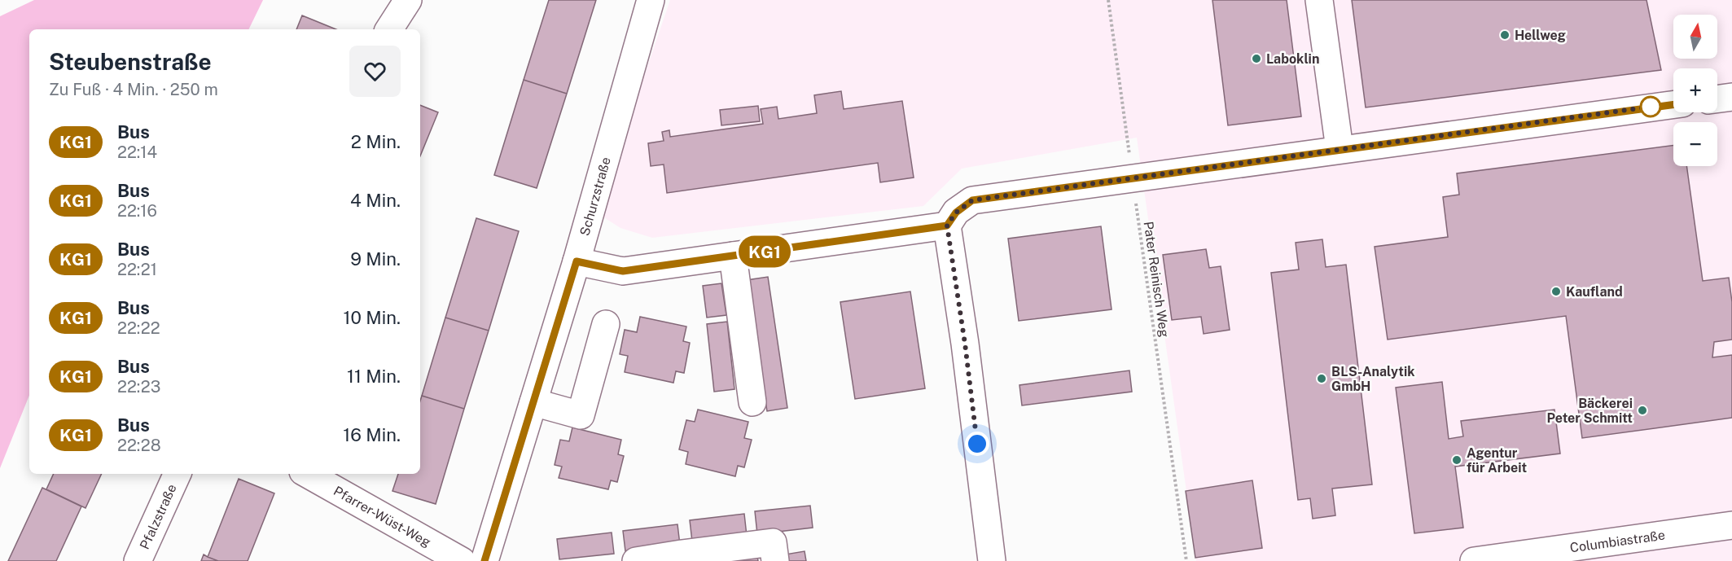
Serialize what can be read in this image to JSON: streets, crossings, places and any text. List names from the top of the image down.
{
  "streets": {
    "street": [
      "Schurzstraße",
      "Pfalzstraße",
      "Pfarrer-Wüst-Weg",
      "Columbiastraße"
    ],
    "path": ["Pater Reinisch Weg"]
  },
  "places": [
    "Hellweg",
    "Laboklin",
    "Kaufland",
    "BLS-Analytik GmbH",
    "Bäckerei Peter Schmitt",
    "Agentur für Arbeit"
  ],
  "lines": ["bus line KG1"],
  "north": "top",
  "page": {
    "on_map": "KG1",
    "map_buttons": ["+", "−"],
    "heading": ["Steubenstraße", "Zu Fuß · 4 Min. · 250 m"],
    "list": [
      {
        "mark": "KG1",
        "name": "Bus",
        "note": "22:14",
        "value": "2 Min."
      },
      {
        "mark": "KG1",
        "name": "Bus",
        "note": "22:16",
        "value": "4 Min."
      },
      {
        "mark": "KG1",
        "name": "Bus",
        "note": "22:21",
        "value": "9 Min."
      },
      {
        "mark": "KG1",
        "name": "Bus",
        "note": "22:22",
        "value": "10 Min."
      },
      {
        "mark": "KG1",
        "name": "Bus",
        "note": "22:23",
        "value": "11 Min."
      },
      {
        "mark": "KG1",
        "name": "Bus",
        "note": "22:28",
        "value": "16 Min."
      }
    ]
  }
}
